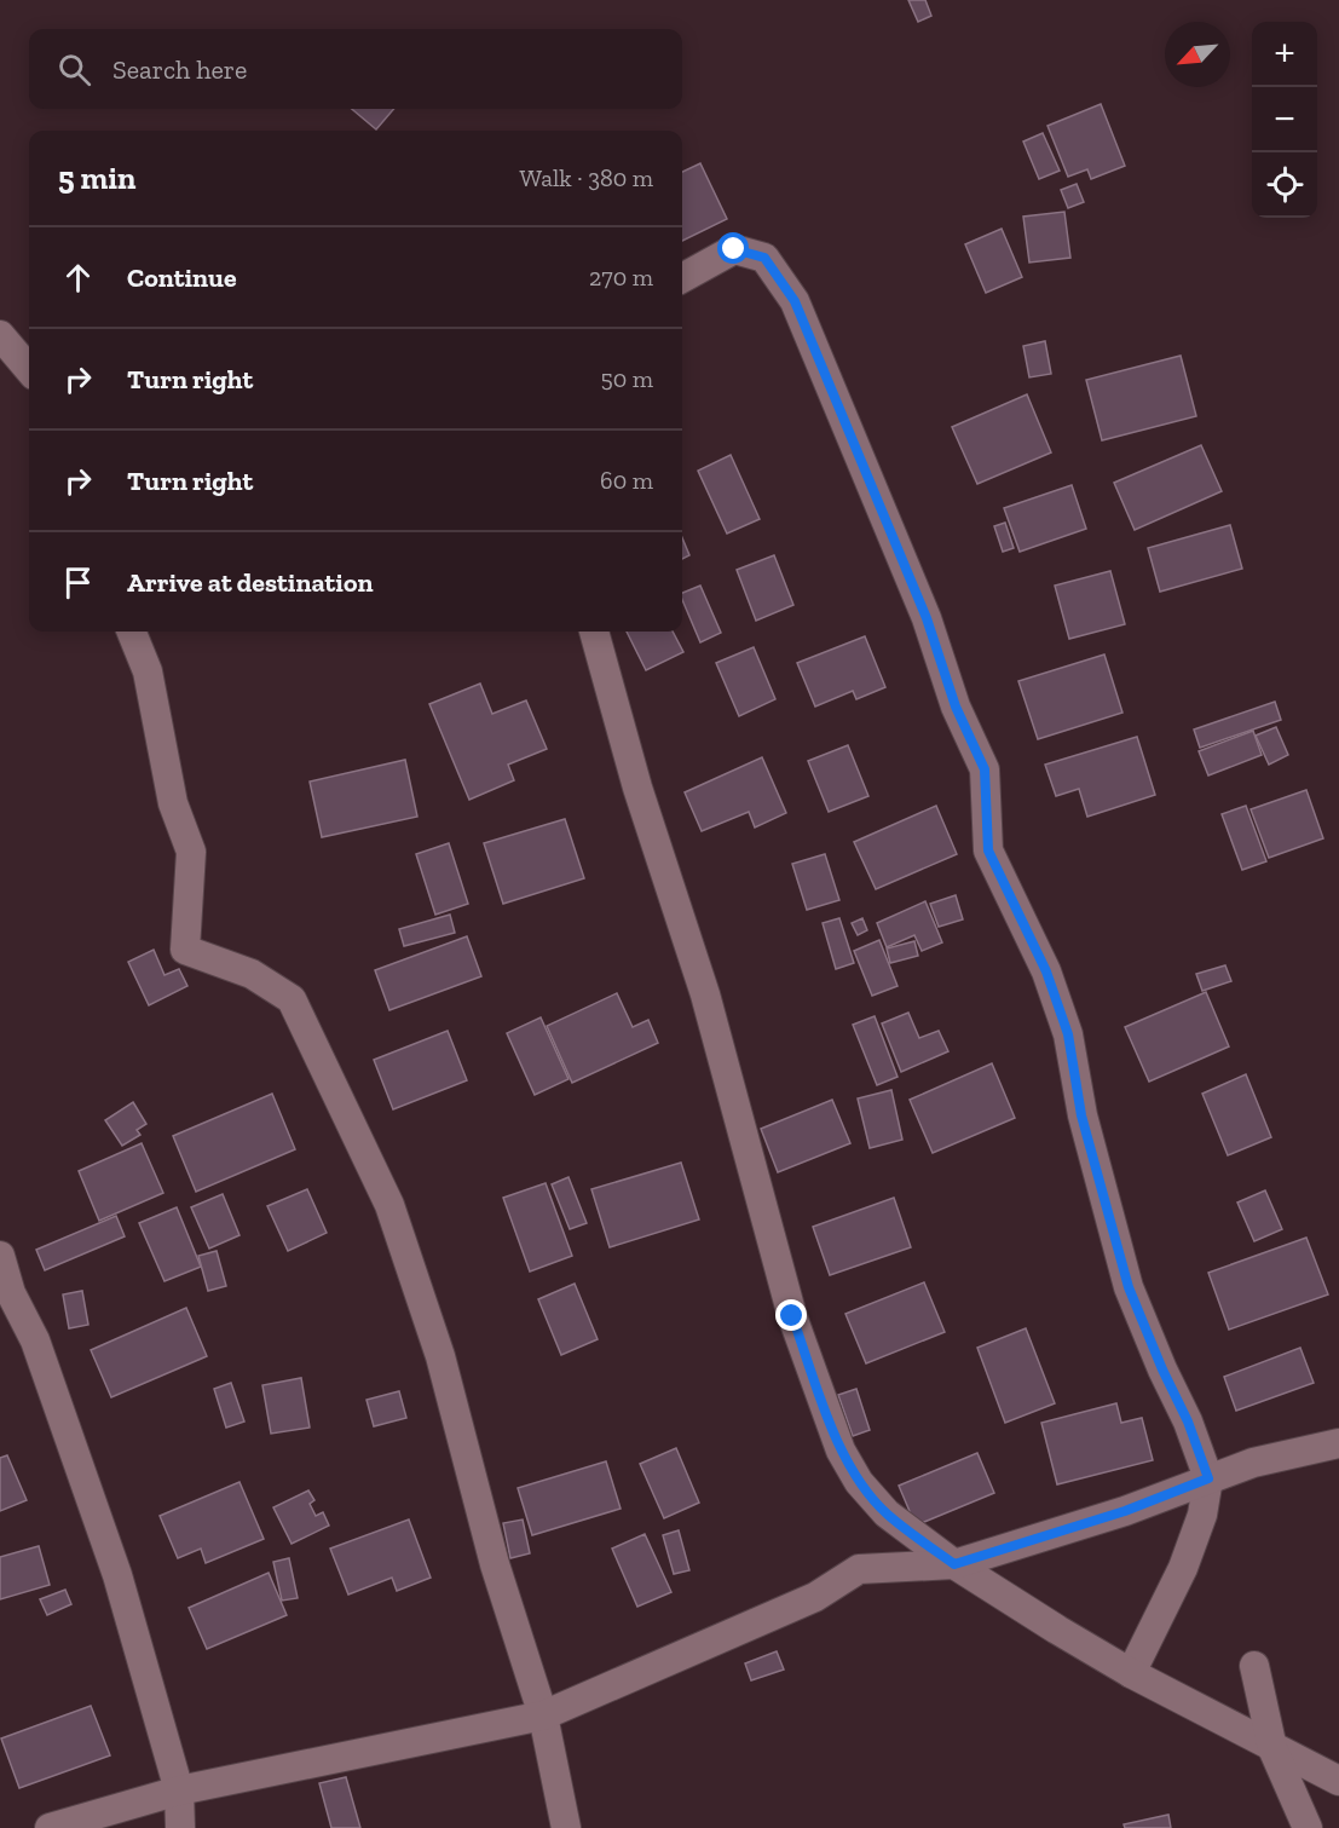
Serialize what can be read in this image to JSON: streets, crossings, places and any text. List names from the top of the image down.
{
  "north": "bottom left",
  "page": {
    "map_buttons": ["+", "−"],
    "search": "Search here",
    "heading": ["5 min", "Walk · 380 m"],
    "list": [
      ["Continue", "270 m"],
      ["Turn right", "50 m"],
      ["Turn right", "60 m"],
      "Arrive at destination"
    ]
  }
}
